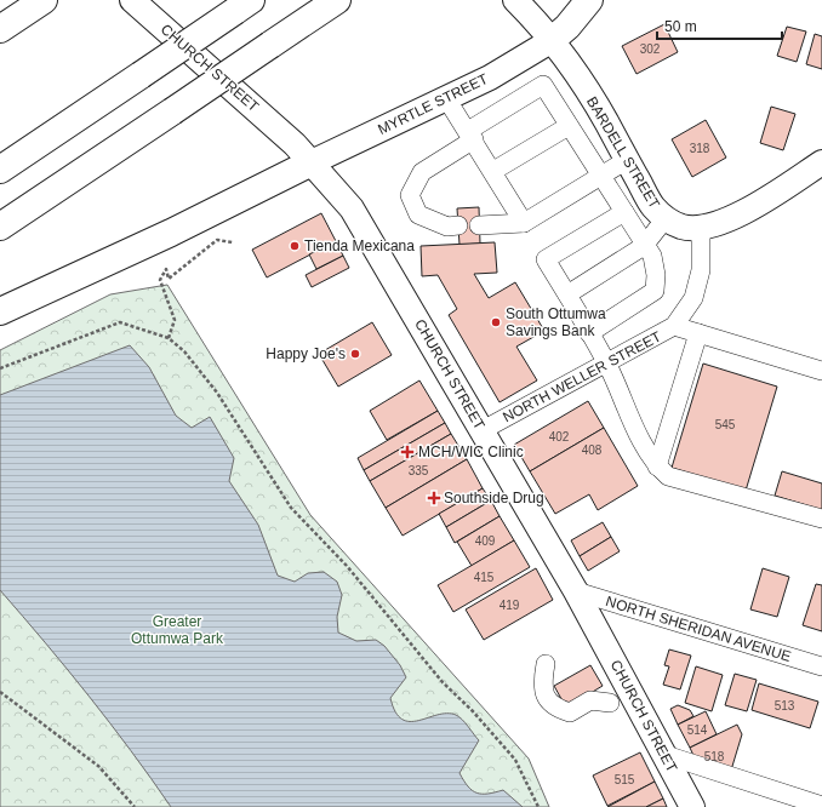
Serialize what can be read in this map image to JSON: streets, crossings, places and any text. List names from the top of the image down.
{
  "streets": {
    "main road": ["CHURCH STREET", "MYRTLE STREET", "BARDELL STREET"],
    "street": ["NORTH WELLER STREET", "NORTH SHERIDAN AVENUE"]
  },
  "crossings": [
    ["CHURCH STREET", "MYRTLE STREET"],
    ["CHURCH STREET", "NORTH WELLER STREET"],
    ["CHURCH STREET", "NORTH SHERIDAN AVENUE"],
    ["MYRTLE STREET", "BARDELL STREET"]
  ],
  "parks": ["Greater Ottumwa Park"],
  "places": {
    "other": ["Tienda Mexicana", "South Ottumwa Savings Bank", "Happy Joe's"],
    "health": ["MCH/WIC Clinic", "Southside Drug"]
  },
  "house_numbers": [
    "302",
    "318",
    "545",
    "402",
    "408",
    "335",
    "409",
    "415",
    "419",
    "513",
    "514",
    "518",
    "515"
  ],
  "scale_bar": "50 m"
}
